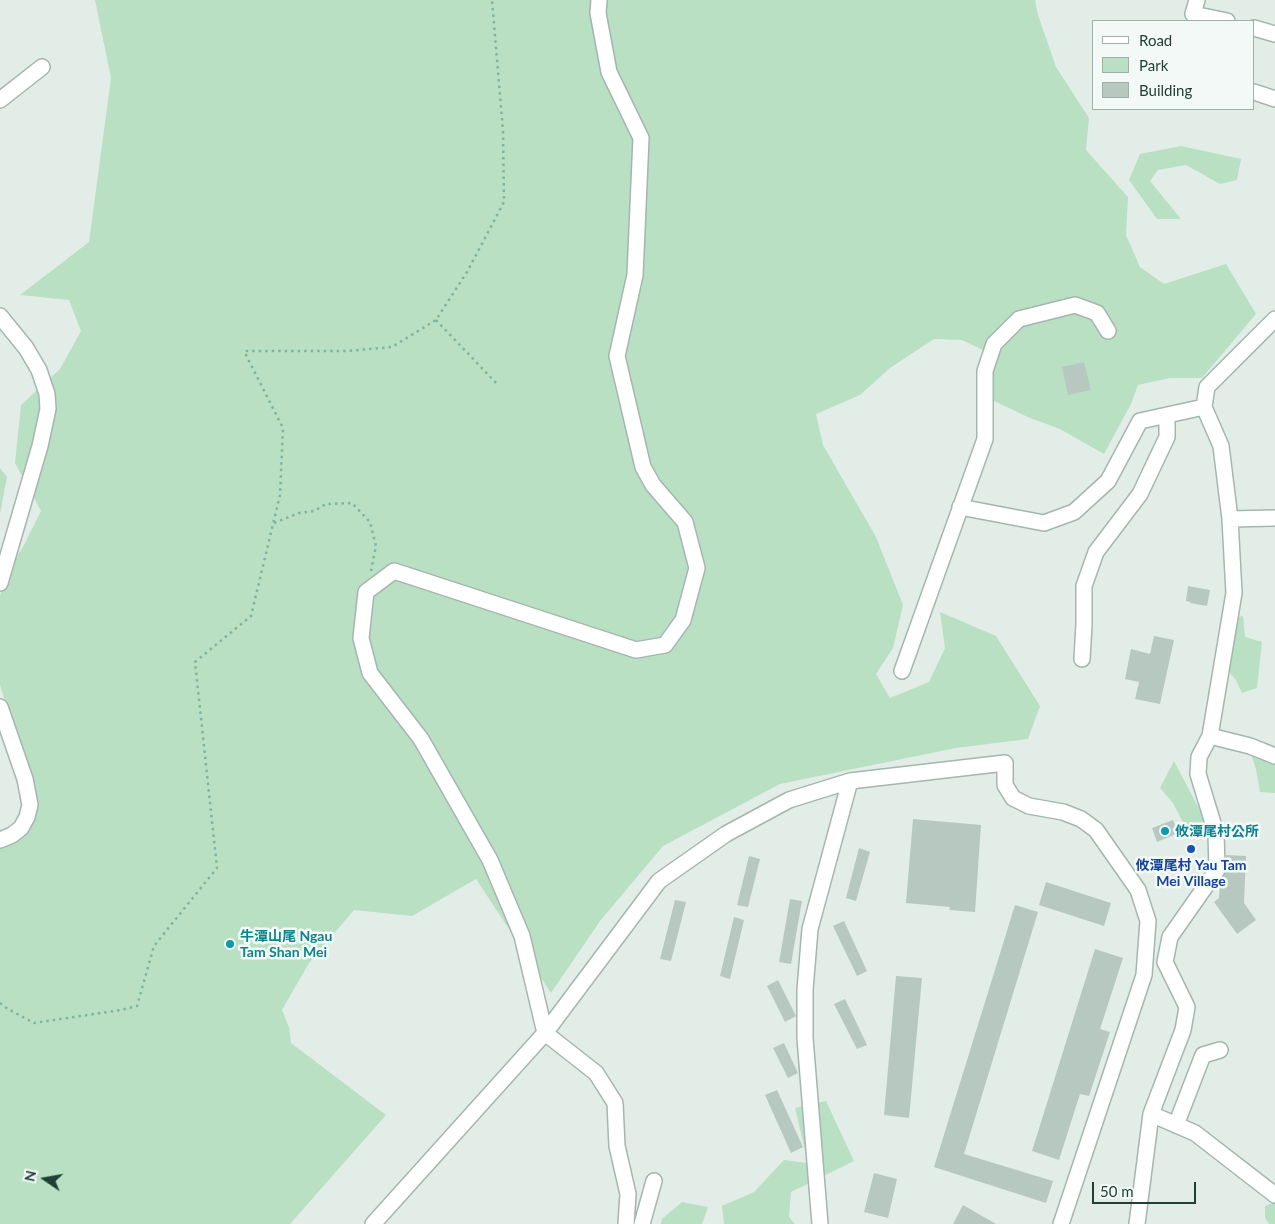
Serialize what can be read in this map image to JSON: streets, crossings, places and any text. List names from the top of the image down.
{
  "places": ["攸潭尾村公所", "攸潭尾村 Yau Tam Mei Village", "牛潭山尾 Ngau Tam Shan Mei"],
  "legend": ["Road", "Park", "Building"],
  "scale_bar": "50 m",
  "north": "left"
}
